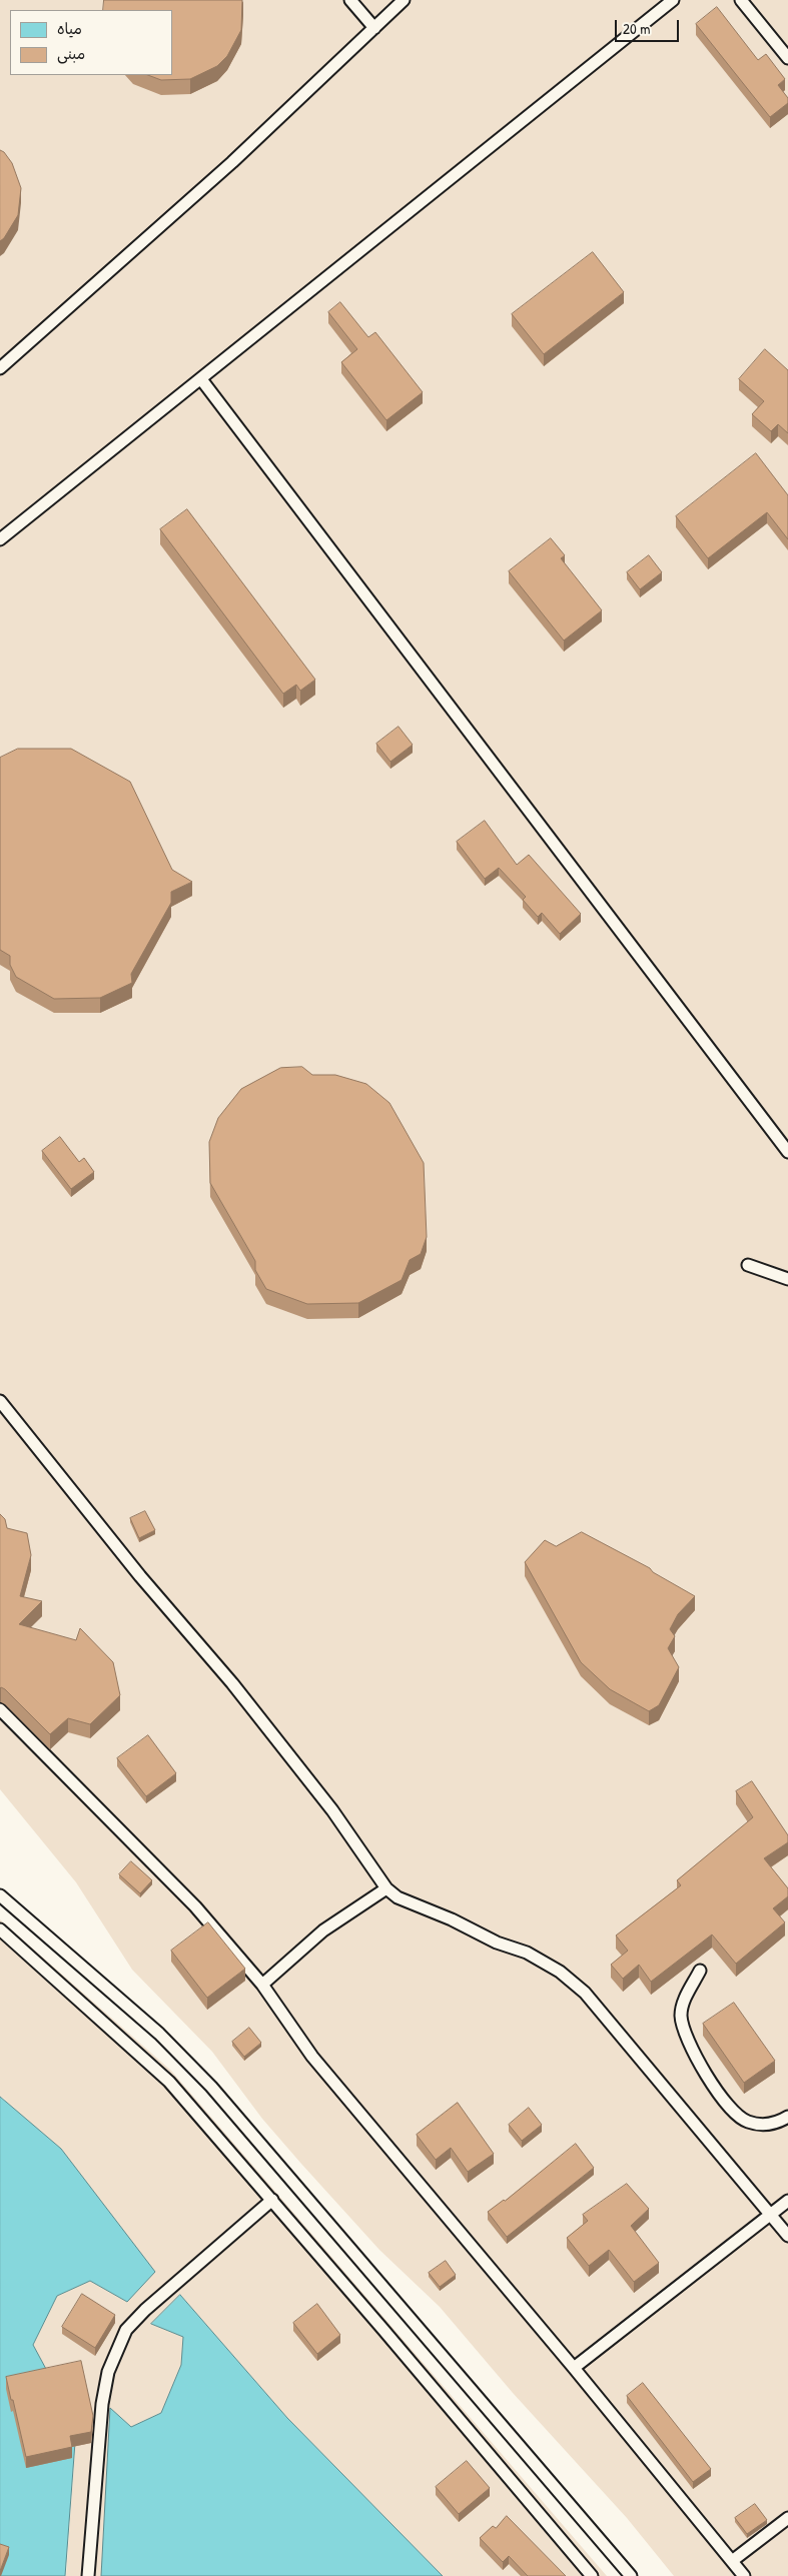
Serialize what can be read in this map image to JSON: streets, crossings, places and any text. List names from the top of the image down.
{
  "legend": ["مياه", "مبنى"],
  "scale_bar": "20 m"
}
